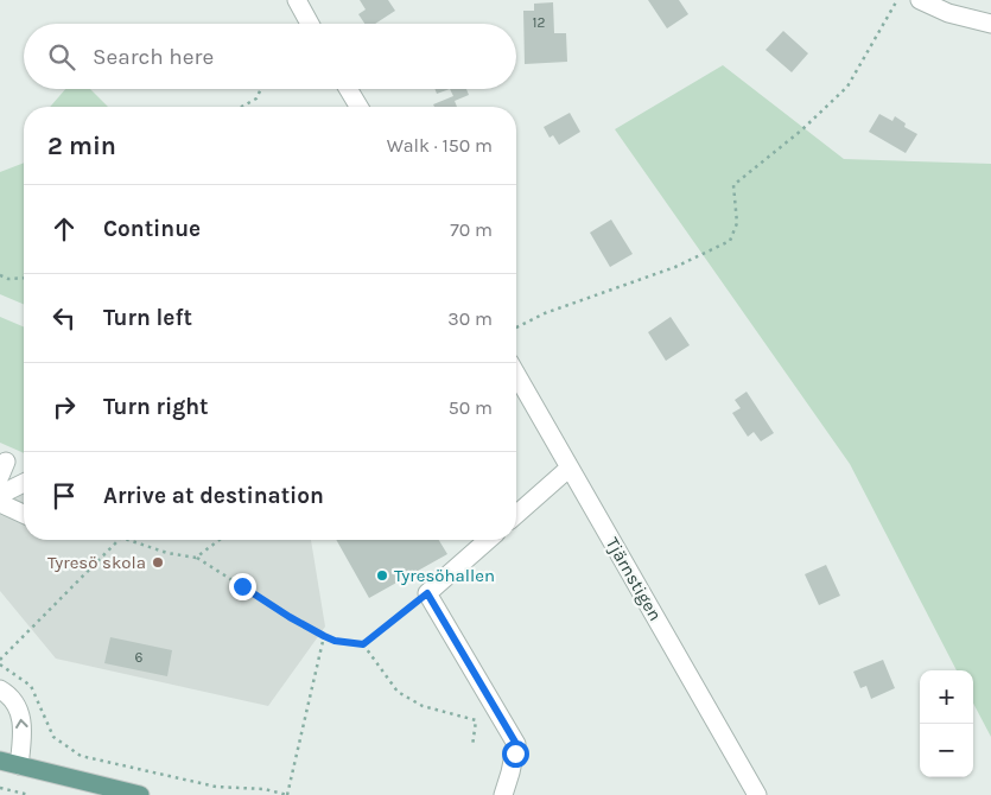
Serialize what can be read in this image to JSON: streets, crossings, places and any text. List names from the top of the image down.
{
  "streets": {
    "street": ["Tjärnstigen"]
  },
  "places": ["Tyresö skola", "Tyresöhallen"],
  "house_numbers": ["12", "6"],
  "page": {
    "search": "Search here",
    "heading": ["2 min", "Walk · 150 m"],
    "list": [
      ["Continue", "70 m"],
      ["Turn left", "30 m"],
      ["Turn right", "50 m"],
      "Arrive at destination"
    ],
    "map_buttons": ["+", "−"]
  }
}
